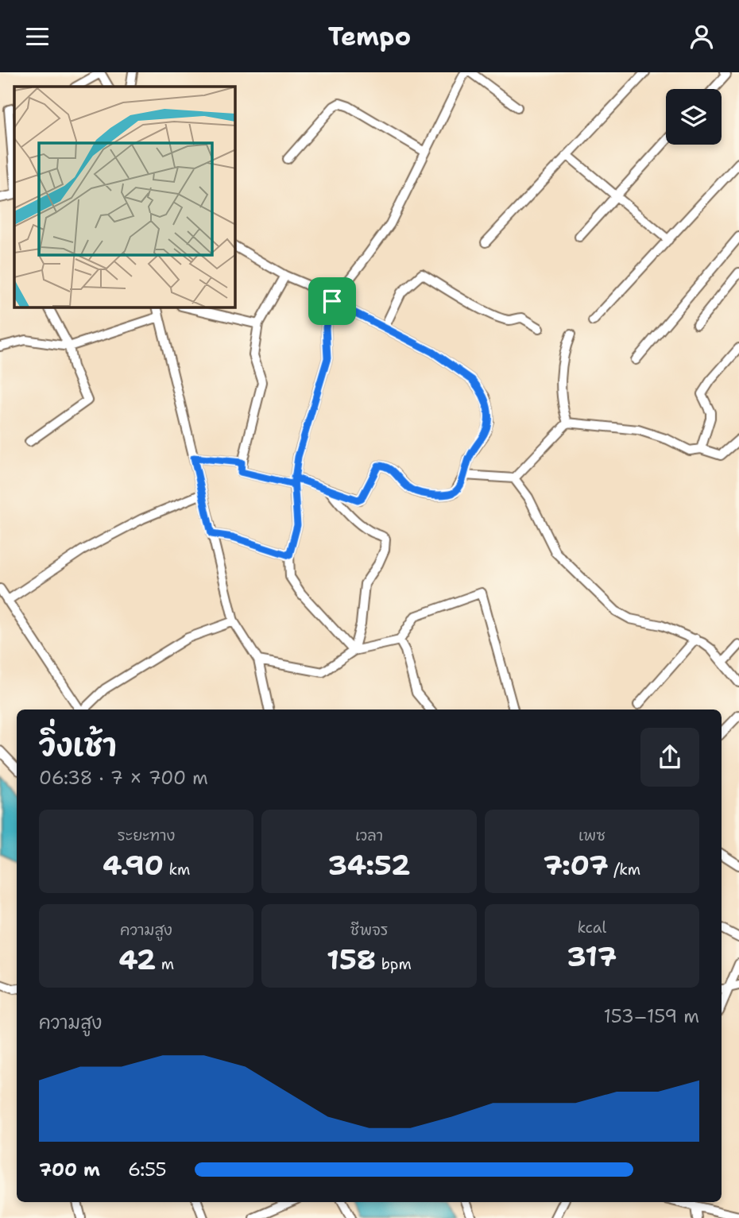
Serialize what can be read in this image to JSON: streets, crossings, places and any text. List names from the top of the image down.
{
  "page": {
    "header": "Tempo",
    "heading": ["วิ่งเช้า", "06:38 · 7 × 700 m"],
    "stats": [
      ["ระยะทาง", "4.90 km"],
      ["เวลา", "34:52"],
      ["เพซ", "7:07 /km"],
      ["ความสูง", "42 m"],
      ["ชีพจร", "158 bpm"],
      ["kcal", "317"]
    ],
    "chart": ["ความสูง", "153–159 m"],
    "list": [
      {
        "name": "700 m",
        "note": "6:55"
      }
    ]
  }
}
